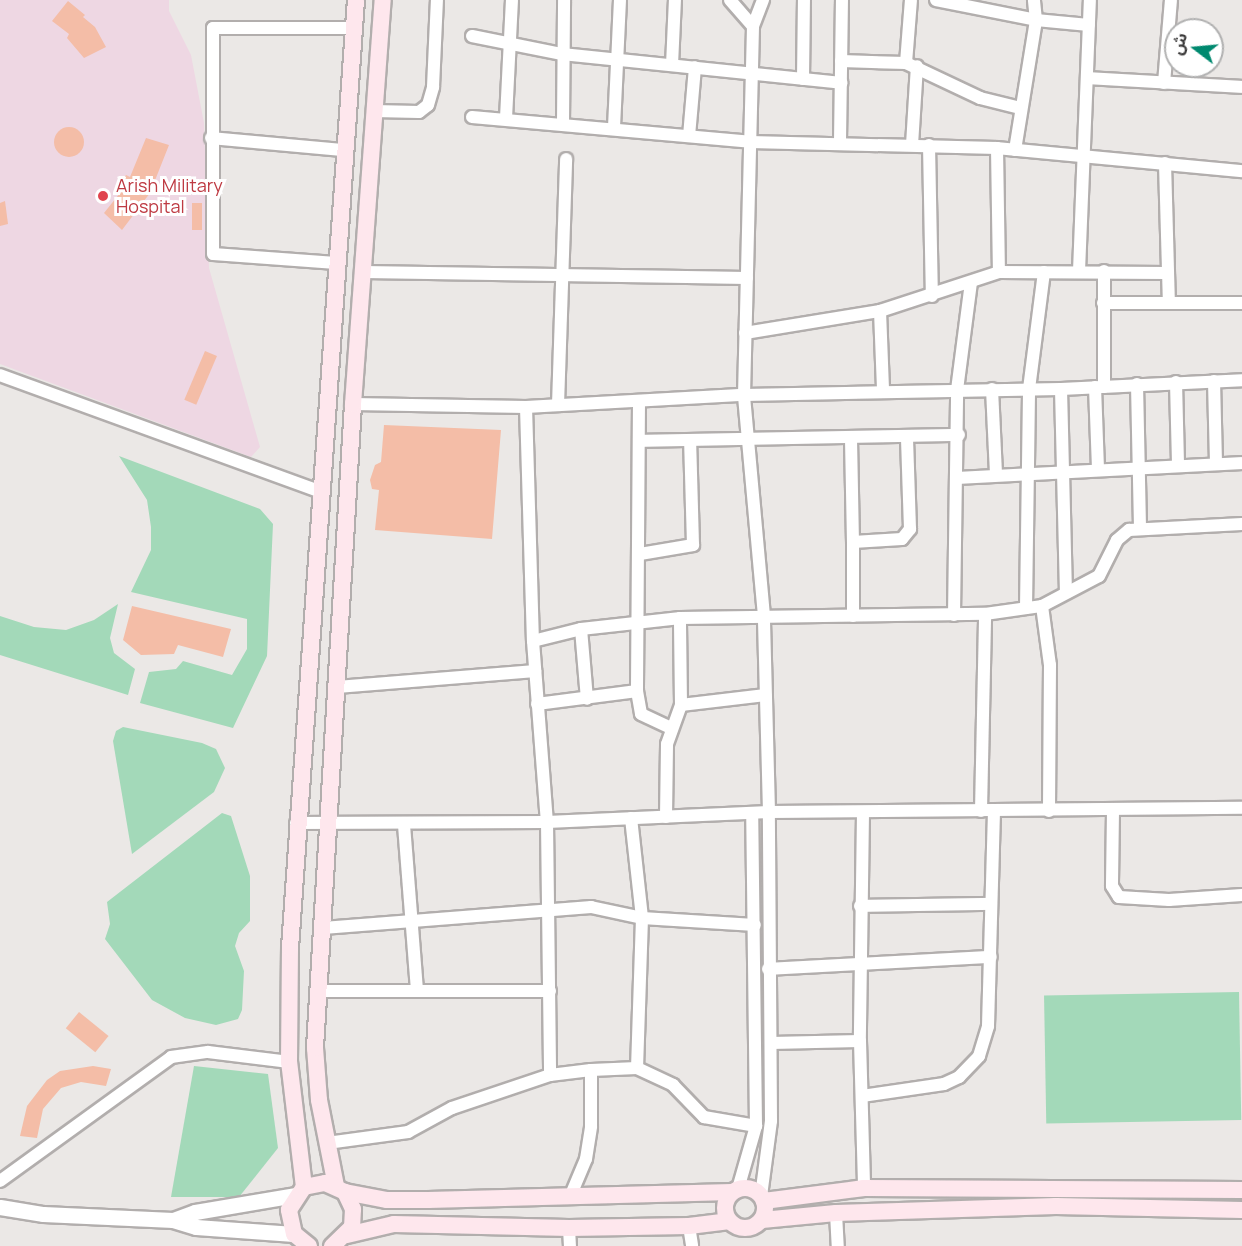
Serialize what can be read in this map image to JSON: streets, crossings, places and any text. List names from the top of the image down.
{
  "places": ["Arish Military Hospital"],
  "north": "left"
}
